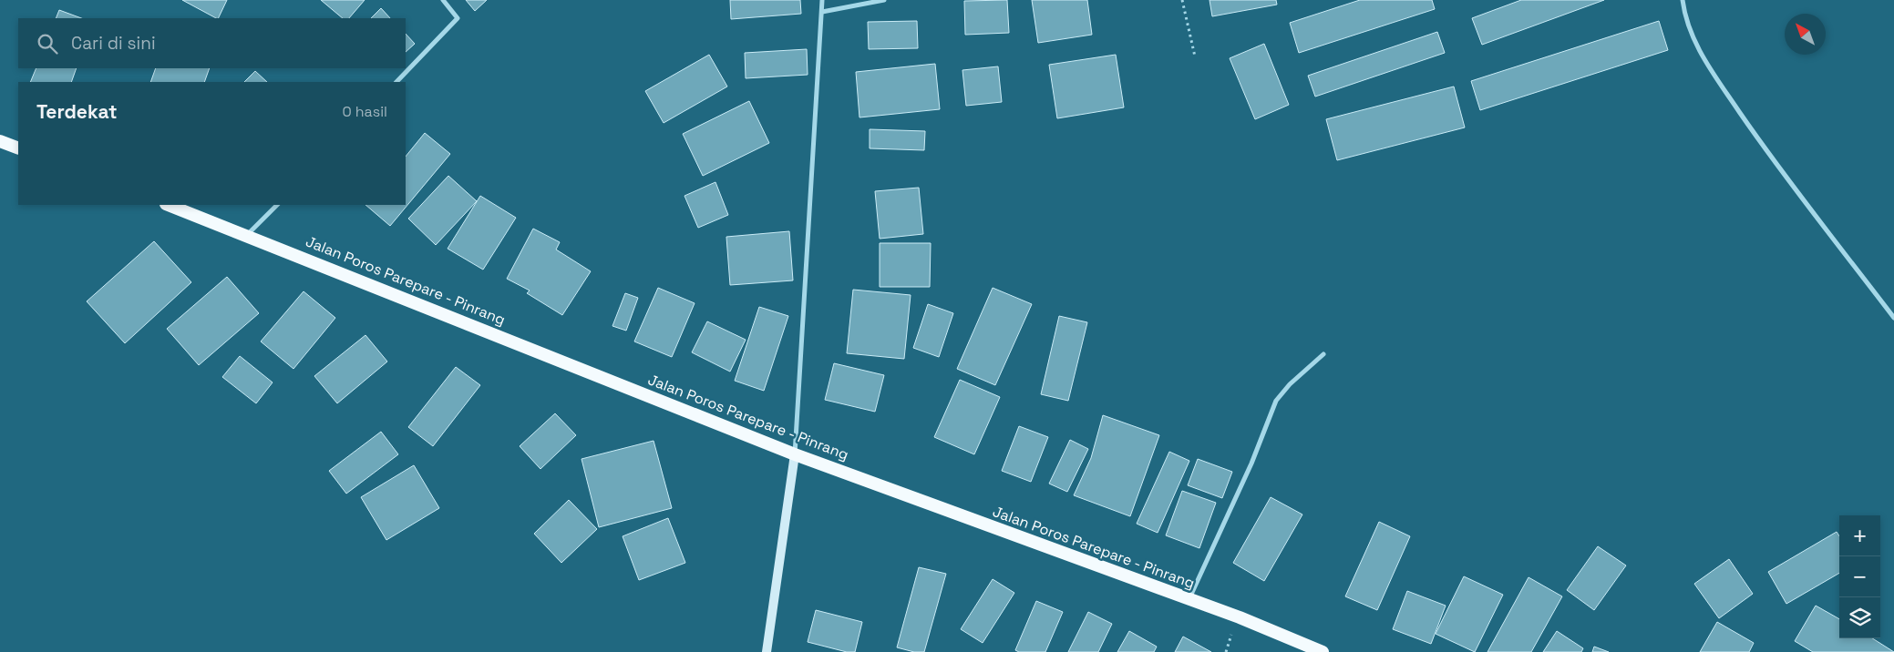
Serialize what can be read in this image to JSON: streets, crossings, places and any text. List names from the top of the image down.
{
  "streets": {
    "highway": ["Jalan Poros Parepare - Pinrang"]
  },
  "north": "top left",
  "page": {
    "search": "Cari di sini",
    "heading": ["Terdekat", "0 hasil"],
    "map_buttons": ["+", "−"]
  }
}
